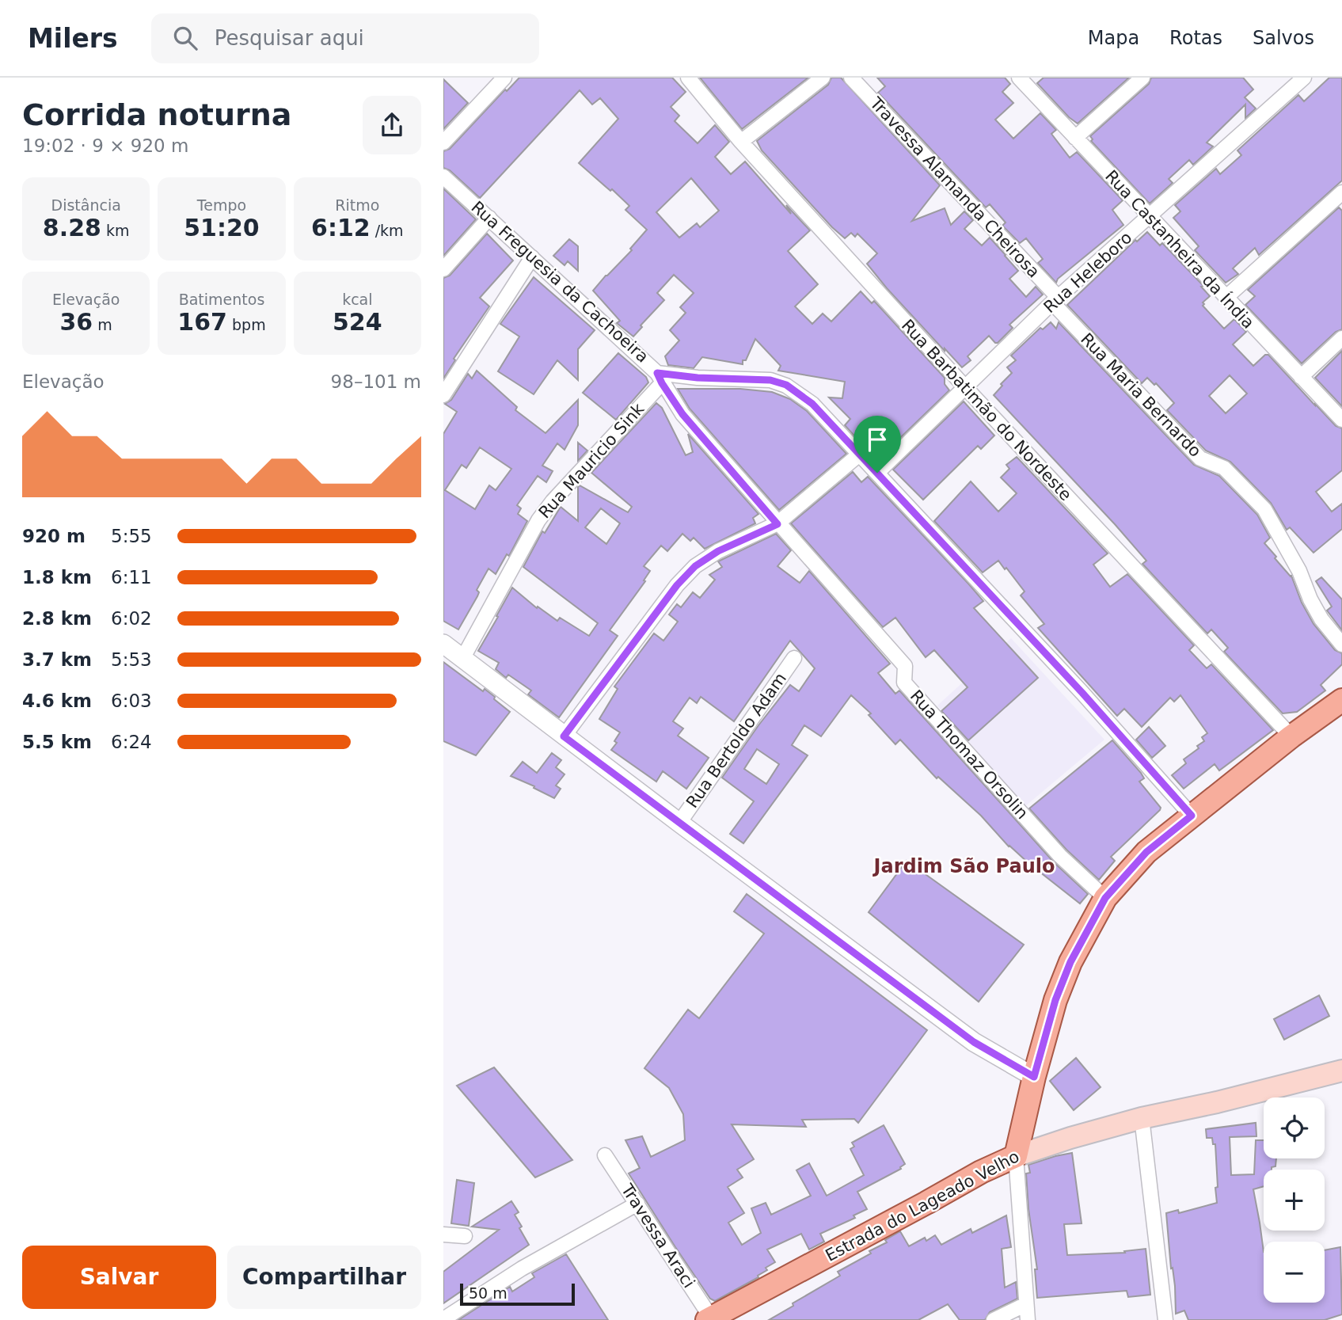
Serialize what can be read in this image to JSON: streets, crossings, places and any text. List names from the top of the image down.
{
  "streets": {
    "main road": ["Estrada do Lageado Velho"],
    "street": [
      "Travessa Alamanda Cheirosa",
      "Rua Castanheira da Índia",
      "Rua Heleboro",
      "Rua Freguesia da Cachoeira",
      "Rua Maria Bernardo",
      "Rua Barbatimão do Nordeste",
      "Rua Mauricio Sink",
      "Rua Bertoldo Adam",
      "Rua Thomaz Orsolin",
      "Travessa Araci"
    ]
  },
  "crossings": [
    ["Travessa Alamanda Cheirosa", "Rua Heleboro"],
    ["Travessa Alamanda Cheirosa", "Rua Maria Bernardo"],
    ["Rua Castanheira da Índia", "Rua Heleboro"],
    ["Rua Heleboro", "Rua Freguesia da Cachoeira"],
    ["Rua Heleboro", "Rua Maria Bernardo"],
    ["Rua Heleboro", "Rua Barbatimão do Nordeste"],
    ["Rua Freguesia da Cachoeira", "Rua Mauricio Sink"],
    ["Rua Freguesia da Cachoeira", "Rua Thomaz Orsolin"],
    ["Rua Mauricio Sink", "Rua Thomaz Orsolin"],
    ["Estrada do Lageado Velho", "Travessa Araci"]
  ],
  "districts": ["Jardim São Paulo"],
  "scale_bar": "50 m",
  "page": {
    "header": "Milers",
    "search": "Pesquisar aqui",
    "nav": ["Mapa", "Rotas", "Salvos"],
    "heading": ["Corrida noturna", "19:02 · 9 × 920 m"],
    "stats": [
      ["Distância", "8.28 km"],
      ["Tempo", "51:20"],
      ["Ritmo", "6:12 /km"],
      ["Elevação", "36 m"],
      ["Batimentos", "167 bpm"],
      ["kcal", "524"]
    ],
    "chart": ["Elevação", "98–101 m"],
    "list": [
      {
        "name": "920 m",
        "note": "5:55"
      },
      {
        "name": "1.8 km",
        "note": "6:11"
      },
      {
        "name": "2.8 km",
        "note": "6:02"
      },
      {
        "name": "3.7 km",
        "note": "5:53"
      },
      {
        "name": "4.6 km",
        "note": "6:03"
      },
      {
        "name": "5.5 km",
        "note": "6:24"
      }
    ],
    "map_buttons": ["+", "−"],
    "buttons": ["Salvar", "Compartilhar"],
    "scale": "50 m"
  }
}
